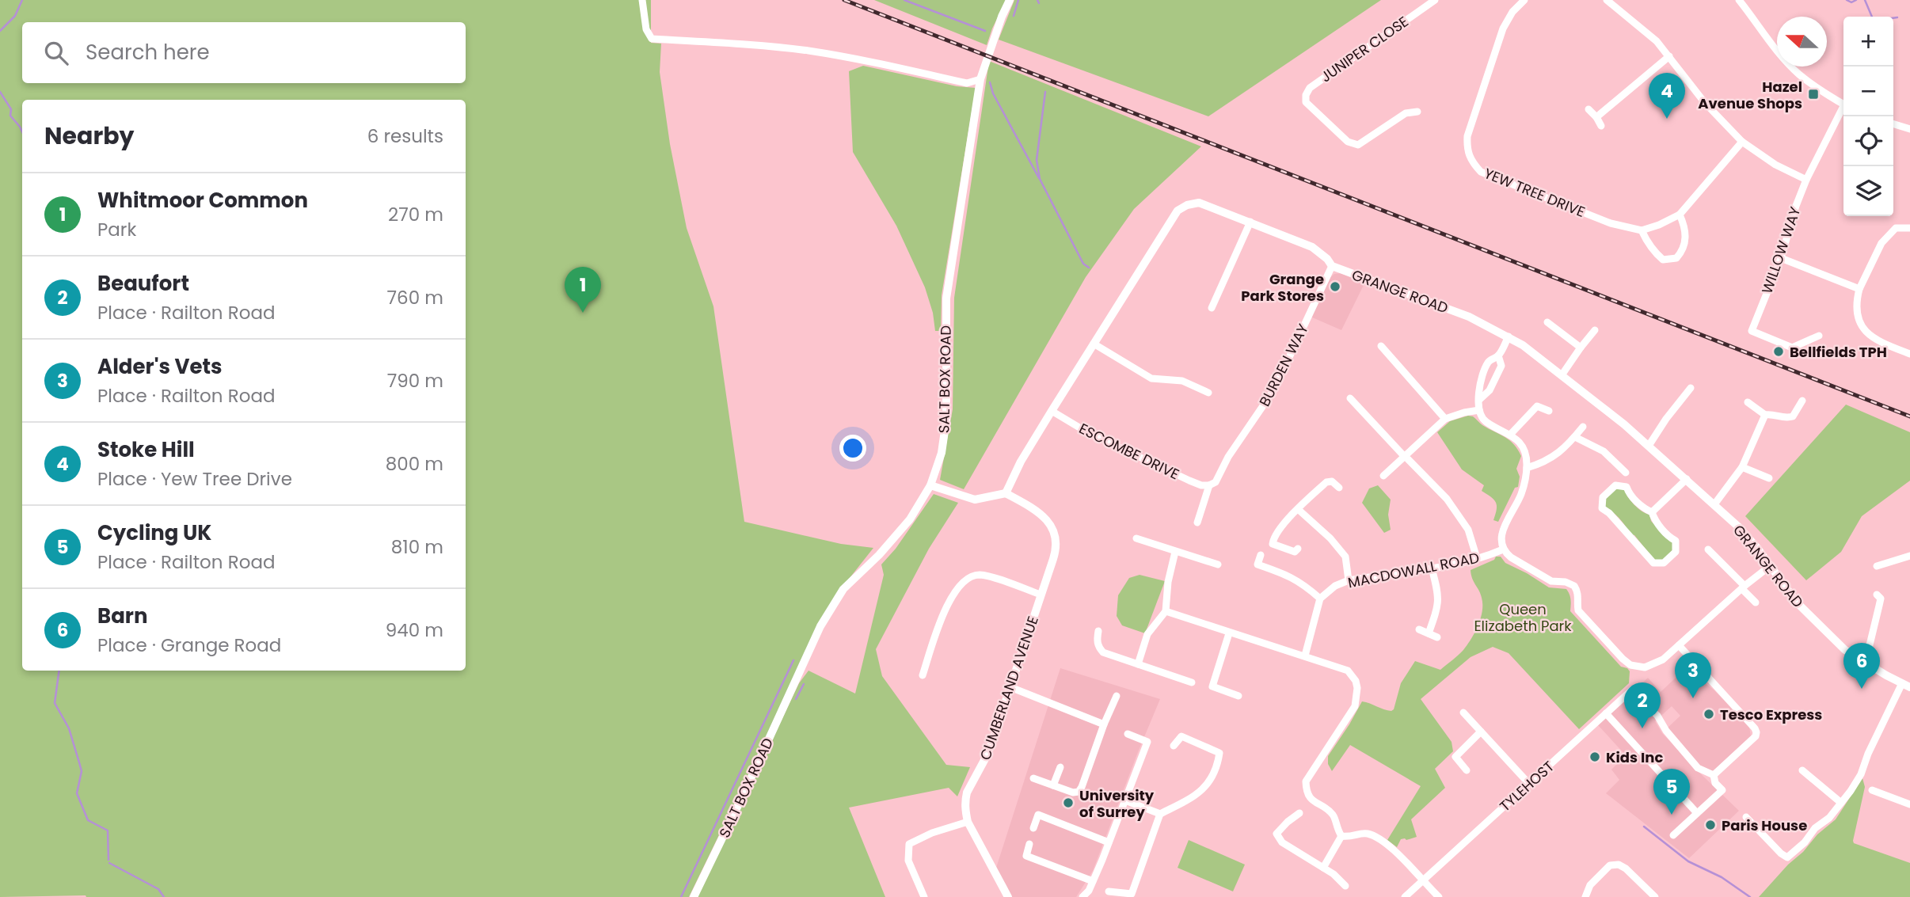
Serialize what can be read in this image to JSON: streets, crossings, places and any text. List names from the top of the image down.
{
  "streets": {
    "street": [
      "JUNIPER CLOSE",
      "YEW TREE DRIVE",
      "WILLOW WAY",
      "GRANGE ROAD",
      "BURDEN WAY",
      "SALT BOX ROAD",
      "ESCOMBE DRIVE",
      "MACDOWALL ROAD",
      "CUMBERLAND AVENUE",
      "TYLEHOST"
    ]
  },
  "crossings": [
    ["GRANGE ROAD", "BURDEN WAY"],
    ["GRANGE ROAD", "ESCOMBE DRIVE"],
    ["GRANGE ROAD", "CUMBERLAND AVENUE"],
    ["BURDEN WAY", "ESCOMBE DRIVE"]
  ],
  "parks": ["Queen Elizabeth Park"],
  "places": {
    "transit": ["Hazel Avenue Shops"],
    "other": [
      "Grange Park Stores",
      "Bellfields TPH",
      "Tesco Express",
      "Kids Inc",
      "University of Surrey",
      "Paris House"
    ]
  },
  "north": "left",
  "page": {
    "map_buttons": ["+", "−"],
    "search": "Search here",
    "pins": [
      "4",
      "1",
      "6",
      "3",
      "2",
      "5"
    ],
    "heading": ["Nearby", "6 results"],
    "list": [
      {
        "mark": "1",
        "name": "Whitmoor Common",
        "note": "Park",
        "value": "270 m"
      },
      {
        "mark": "2",
        "name": "Beaufort",
        "note": "Place · Railton Road",
        "value": "760 m"
      },
      {
        "mark": "3",
        "name": "Alder's Vets",
        "note": "Place · Railton Road",
        "value": "790 m"
      },
      {
        "mark": "4",
        "name": "Stoke Hill",
        "note": "Place · Yew Tree Drive",
        "value": "800 m"
      },
      {
        "mark": "5",
        "name": "Cycling UK",
        "note": "Place · Railton Road",
        "value": "810 m"
      },
      {
        "mark": "6",
        "name": "Barn",
        "note": "Place · Grange Road",
        "value": "940 m"
      }
    ]
  }
}
